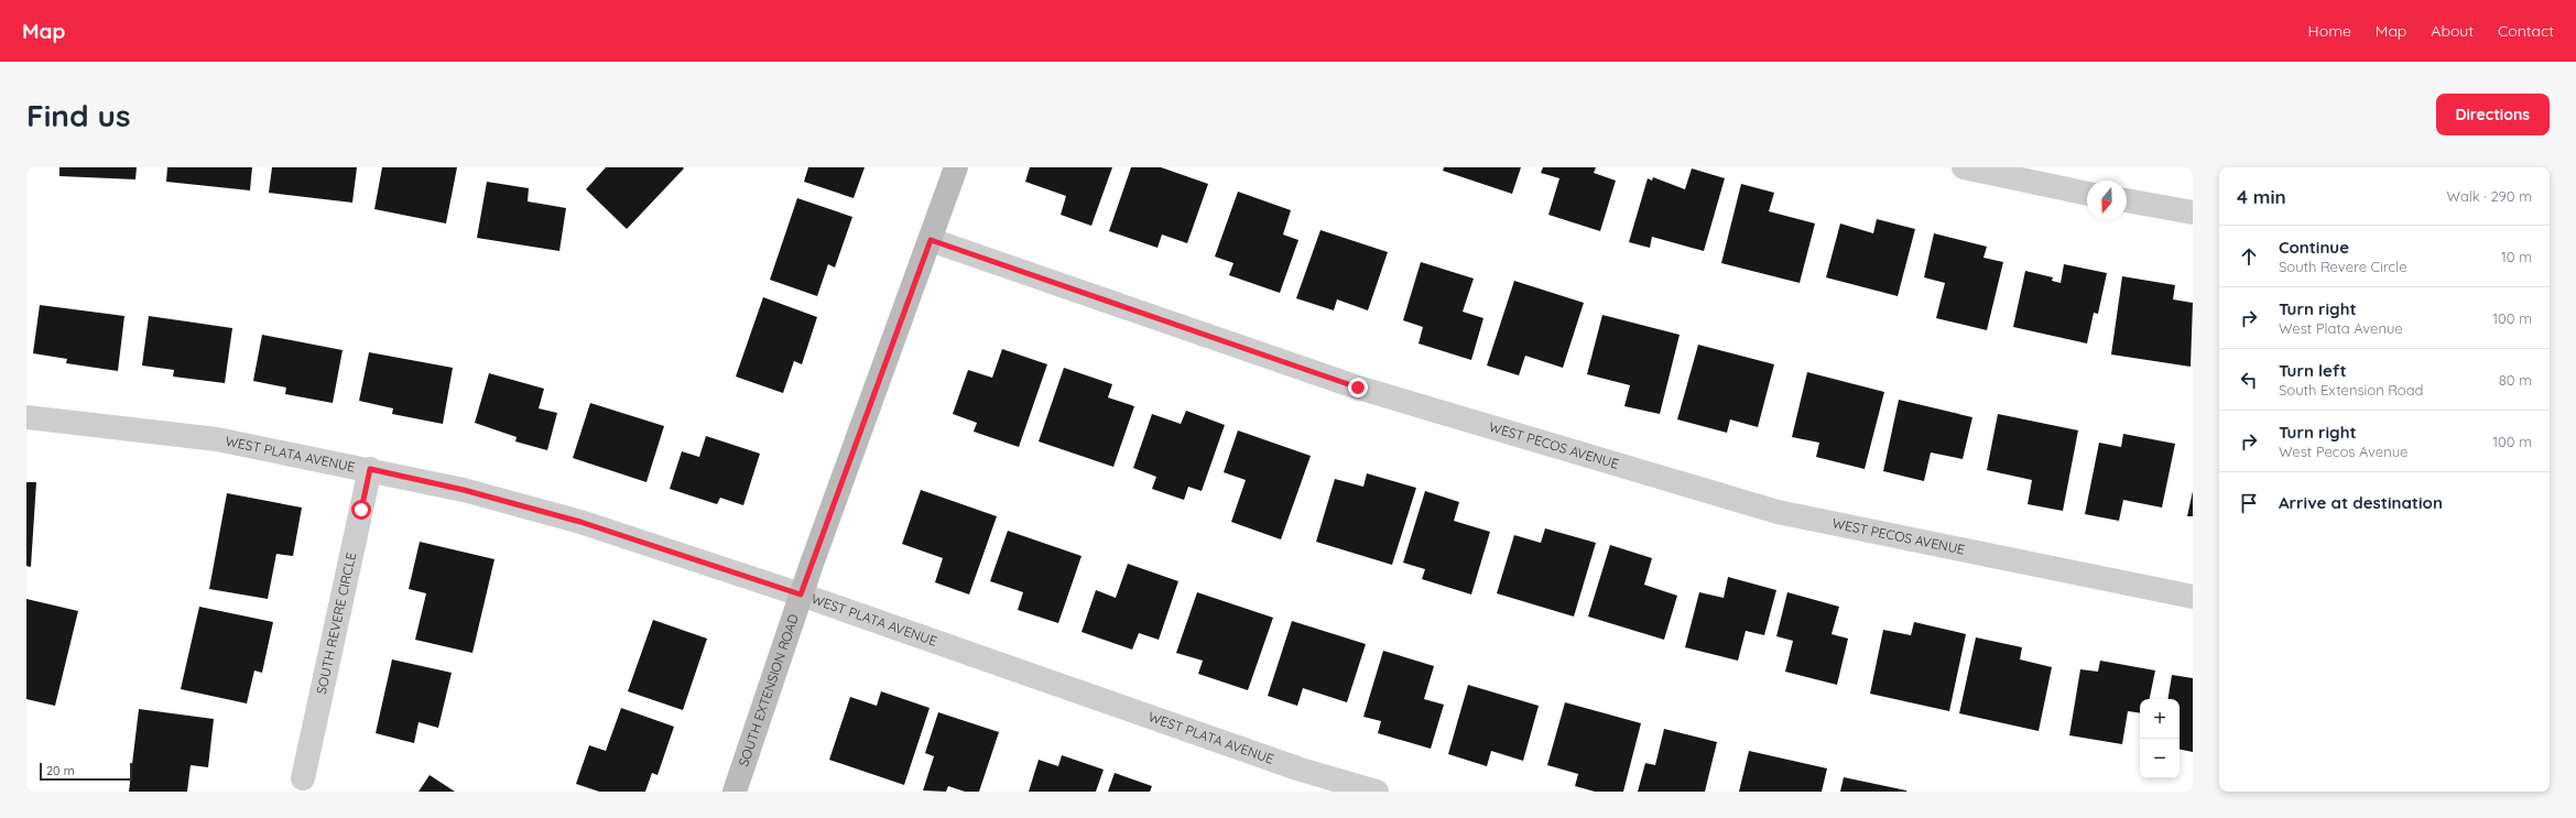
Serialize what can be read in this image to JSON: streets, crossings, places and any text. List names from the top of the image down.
{
  "streets": {
    "street": [
      "WEST PECOS AVENUE",
      "WEST PLATA AVENUE",
      "SOUTH REVERE CIRCLE",
      "SOUTH EXTENSION ROAD"
    ]
  },
  "crossings": [
    ["WEST PECOS AVENUE", "SOUTH EXTENSION ROAD"],
    ["WEST PLATA AVENUE", "SOUTH REVERE CIRCLE"],
    ["WEST PLATA AVENUE", "SOUTH EXTENSION ROAD"]
  ],
  "scale_bar": "20 m",
  "north": "bottom",
  "page": {
    "header": "Map",
    "nav": [
      "Home",
      "Map",
      "About",
      "Contact"
    ],
    "buttons": "Directions",
    "title": "Find us",
    "heading": ["4 min", "Walk · 290 m"],
    "list": [
      ["Continue", "South Revere Circle", "10 m"],
      ["Turn right", "West Plata Avenue", "100 m"],
      ["Turn left", "South Extension Road", "80 m"],
      ["Turn right", "West Pecos Avenue", "100 m"],
      "Arrive at destination"
    ],
    "map_buttons": ["+", "−"],
    "scale": "20 m"
  }
}
